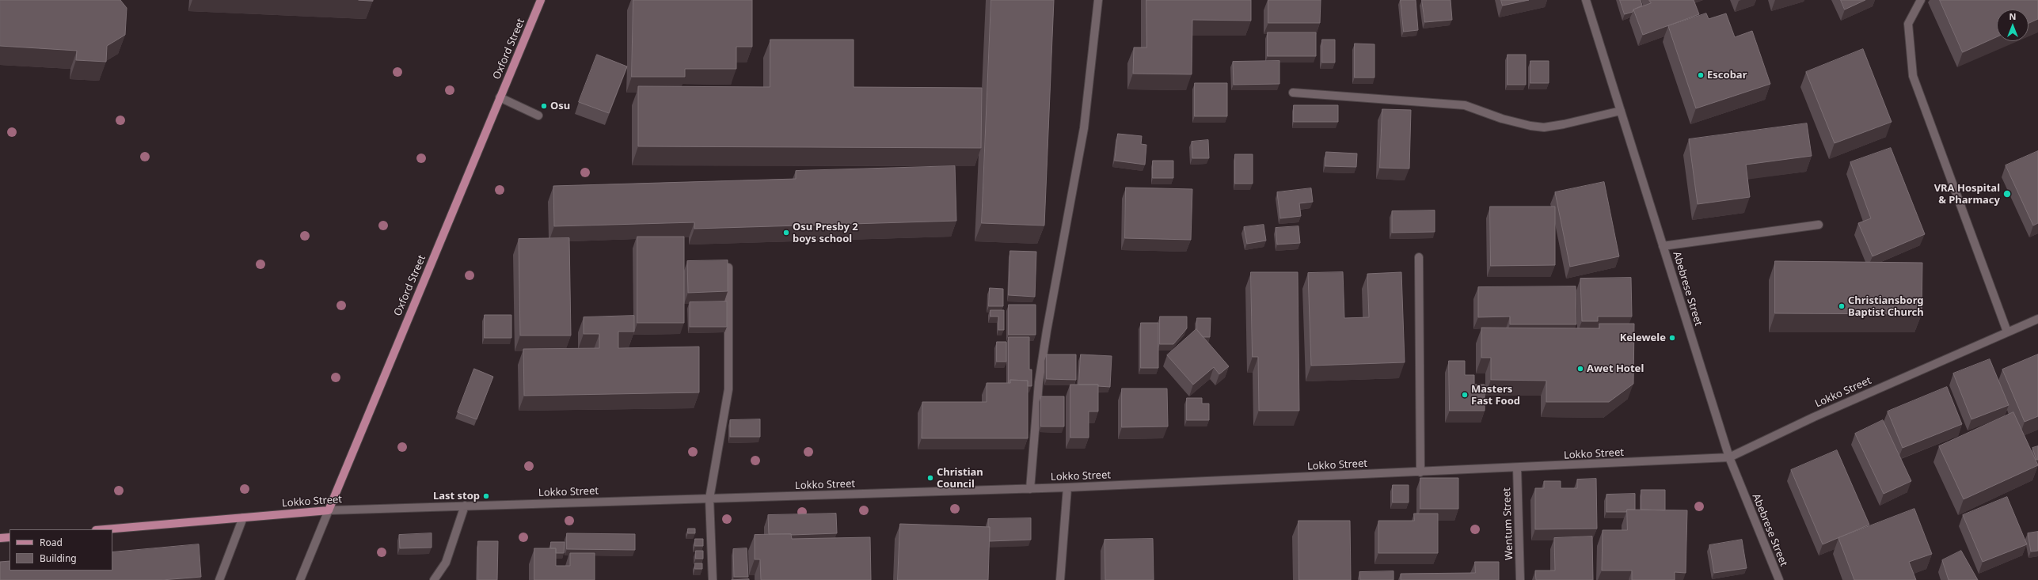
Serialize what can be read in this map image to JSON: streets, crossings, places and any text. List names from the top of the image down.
{
  "streets": {
    "main road": ["Oxford Street", "Lokko Street"],
    "street": ["Abebrese Street", "Wentum Street"]
  },
  "crossings": [
    ["Oxford Street", "Lokko Street"],
    ["Abebrese Street", "Lokko Street"],
    ["Lokko Street", "Wentum Street"]
  ],
  "places": [
    "Escobar",
    "Osu",
    "VRA Hospital & Pharmacy",
    "Osu Presby 2 boys school",
    "Christiansborg Baptist Church",
    "Kelewele",
    "Awet Hotel",
    "Masters Fast Food",
    "Christian Council",
    "Last stop"
  ],
  "legend": ["Road", "Building"],
  "north": "top"
}
